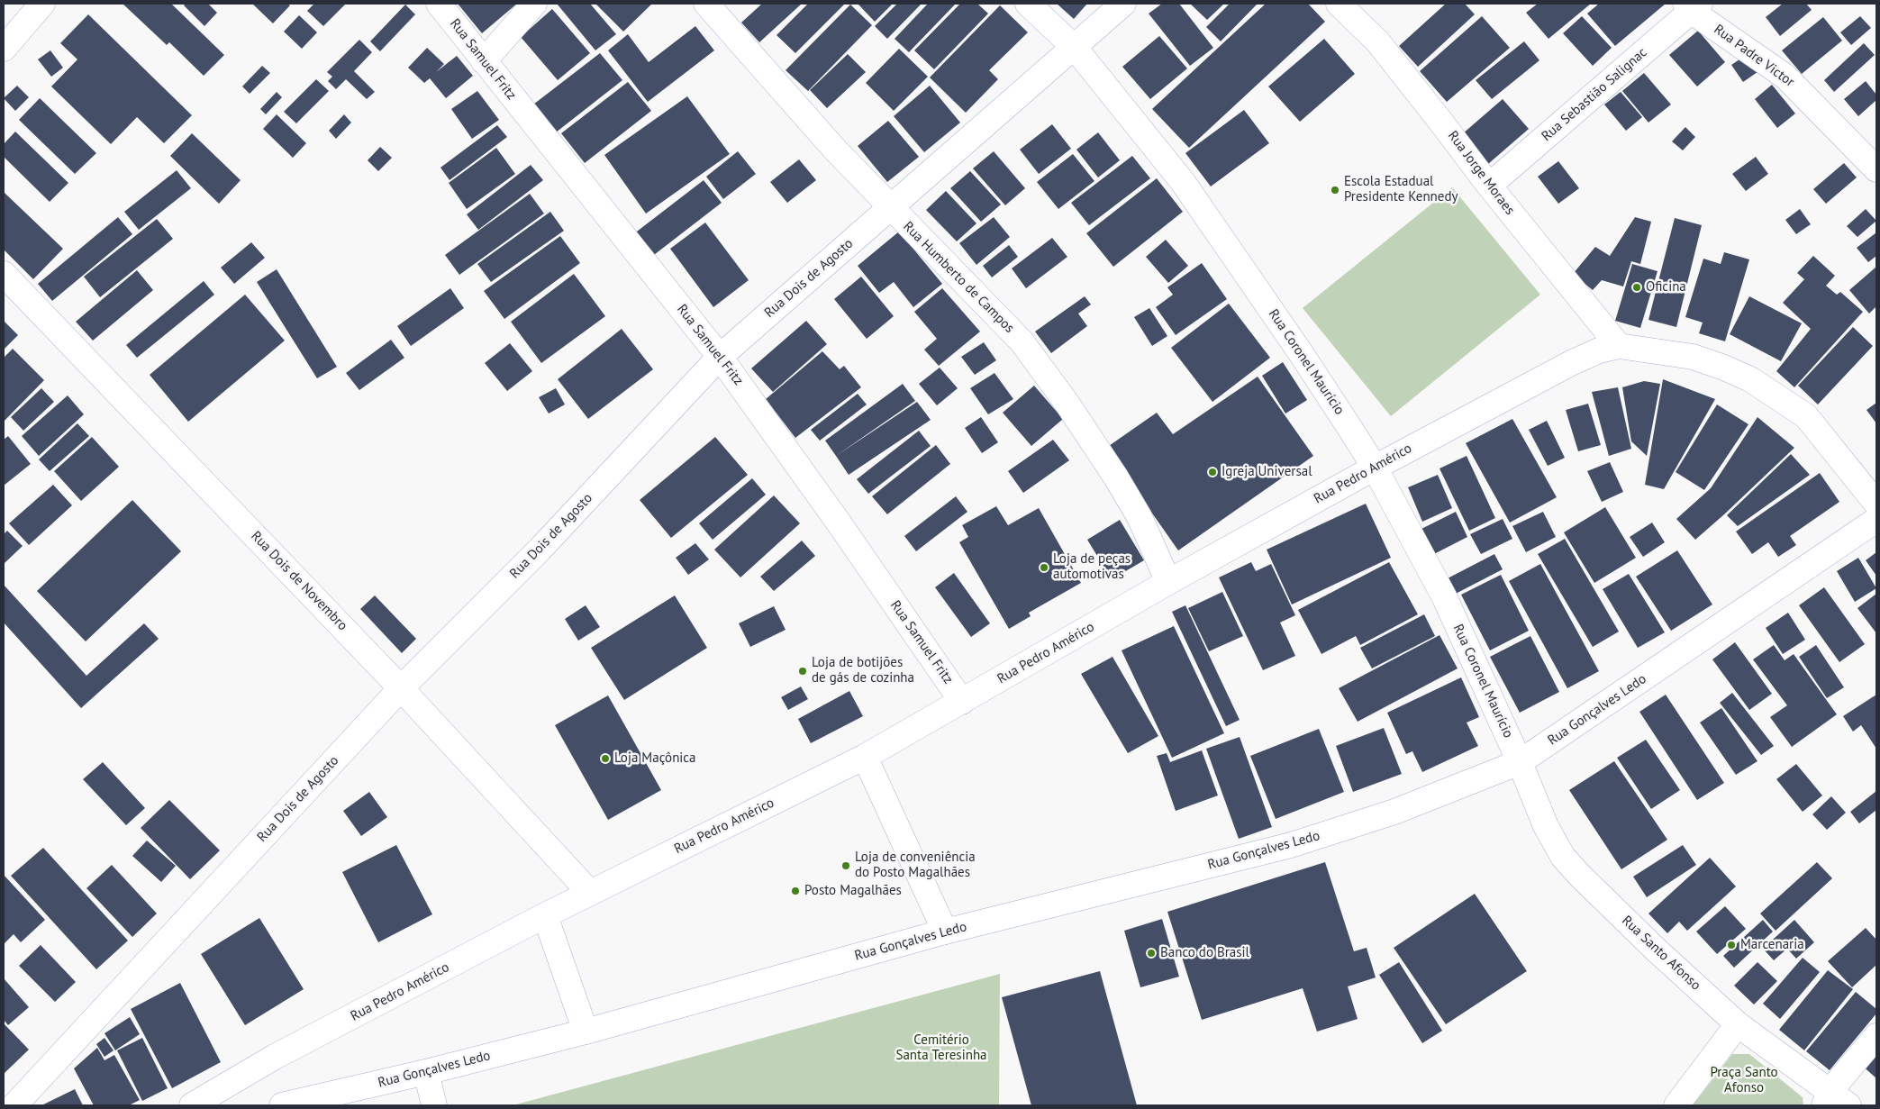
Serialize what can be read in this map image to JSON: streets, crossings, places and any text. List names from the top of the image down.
{
  "streets": {
    "street": [
      "Rua Padre Victor",
      "Rua Samuel Fritz",
      "Rua Sebastião Salignac",
      "Rua Jorge Moraes",
      "Rua Humberto de Campos",
      "Rua Dois de Agosto",
      "Rua Coronel Maurício",
      "Rua Pedro Américo",
      "Rua Dois de Novembro",
      "Rua Gonçalves Ledo",
      "Rua Santo Afonso"
    ]
  },
  "crossings": [
    ["Rua Padre Victor", "Rua Sebastião Salignac"],
    ["Rua Samuel Fritz", "Rua Dois de Agosto"],
    ["Rua Samuel Fritz", "Rua Pedro Américo"],
    ["Rua Sebastião Salignac", "Rua Jorge Moraes"],
    ["Rua Jorge Moraes", "Rua Pedro Américo"],
    ["Rua Humberto de Campos", "Rua Dois de Agosto"],
    ["Rua Humberto de Campos", "Rua Pedro Américo"],
    ["Rua Dois de Agosto", "Rua Coronel Maurício"],
    ["Rua Dois de Agosto", "Rua Dois de Novembro"],
    ["Rua Coronel Maurício", "Rua Pedro Américo"],
    ["Rua Coronel Maurício", "Rua Gonçalves Ledo"],
    ["Rua Coronel Maurício", "Rua Santo Afonso"],
    ["Rua Pedro Américo", "Rua Dois de Novembro"],
    ["Rua Gonçalves Ledo", "Rua Santo Afonso"]
  ],
  "parks": ["Cemitério Santa Teresinha", "Praça Santo Afonso"],
  "places": [
    "Escola Estadual Presidente Kennedy",
    "Oficina",
    "Igreja Universal",
    "Loja de peças automotivas",
    "Loja de botijões de gás de cozinha",
    "Loja Maçônica",
    "Loja de conveniência do Posto Magalhães",
    "Posto Magalhães",
    "Marcenaria",
    "Banco do Brasil"
  ]
}
